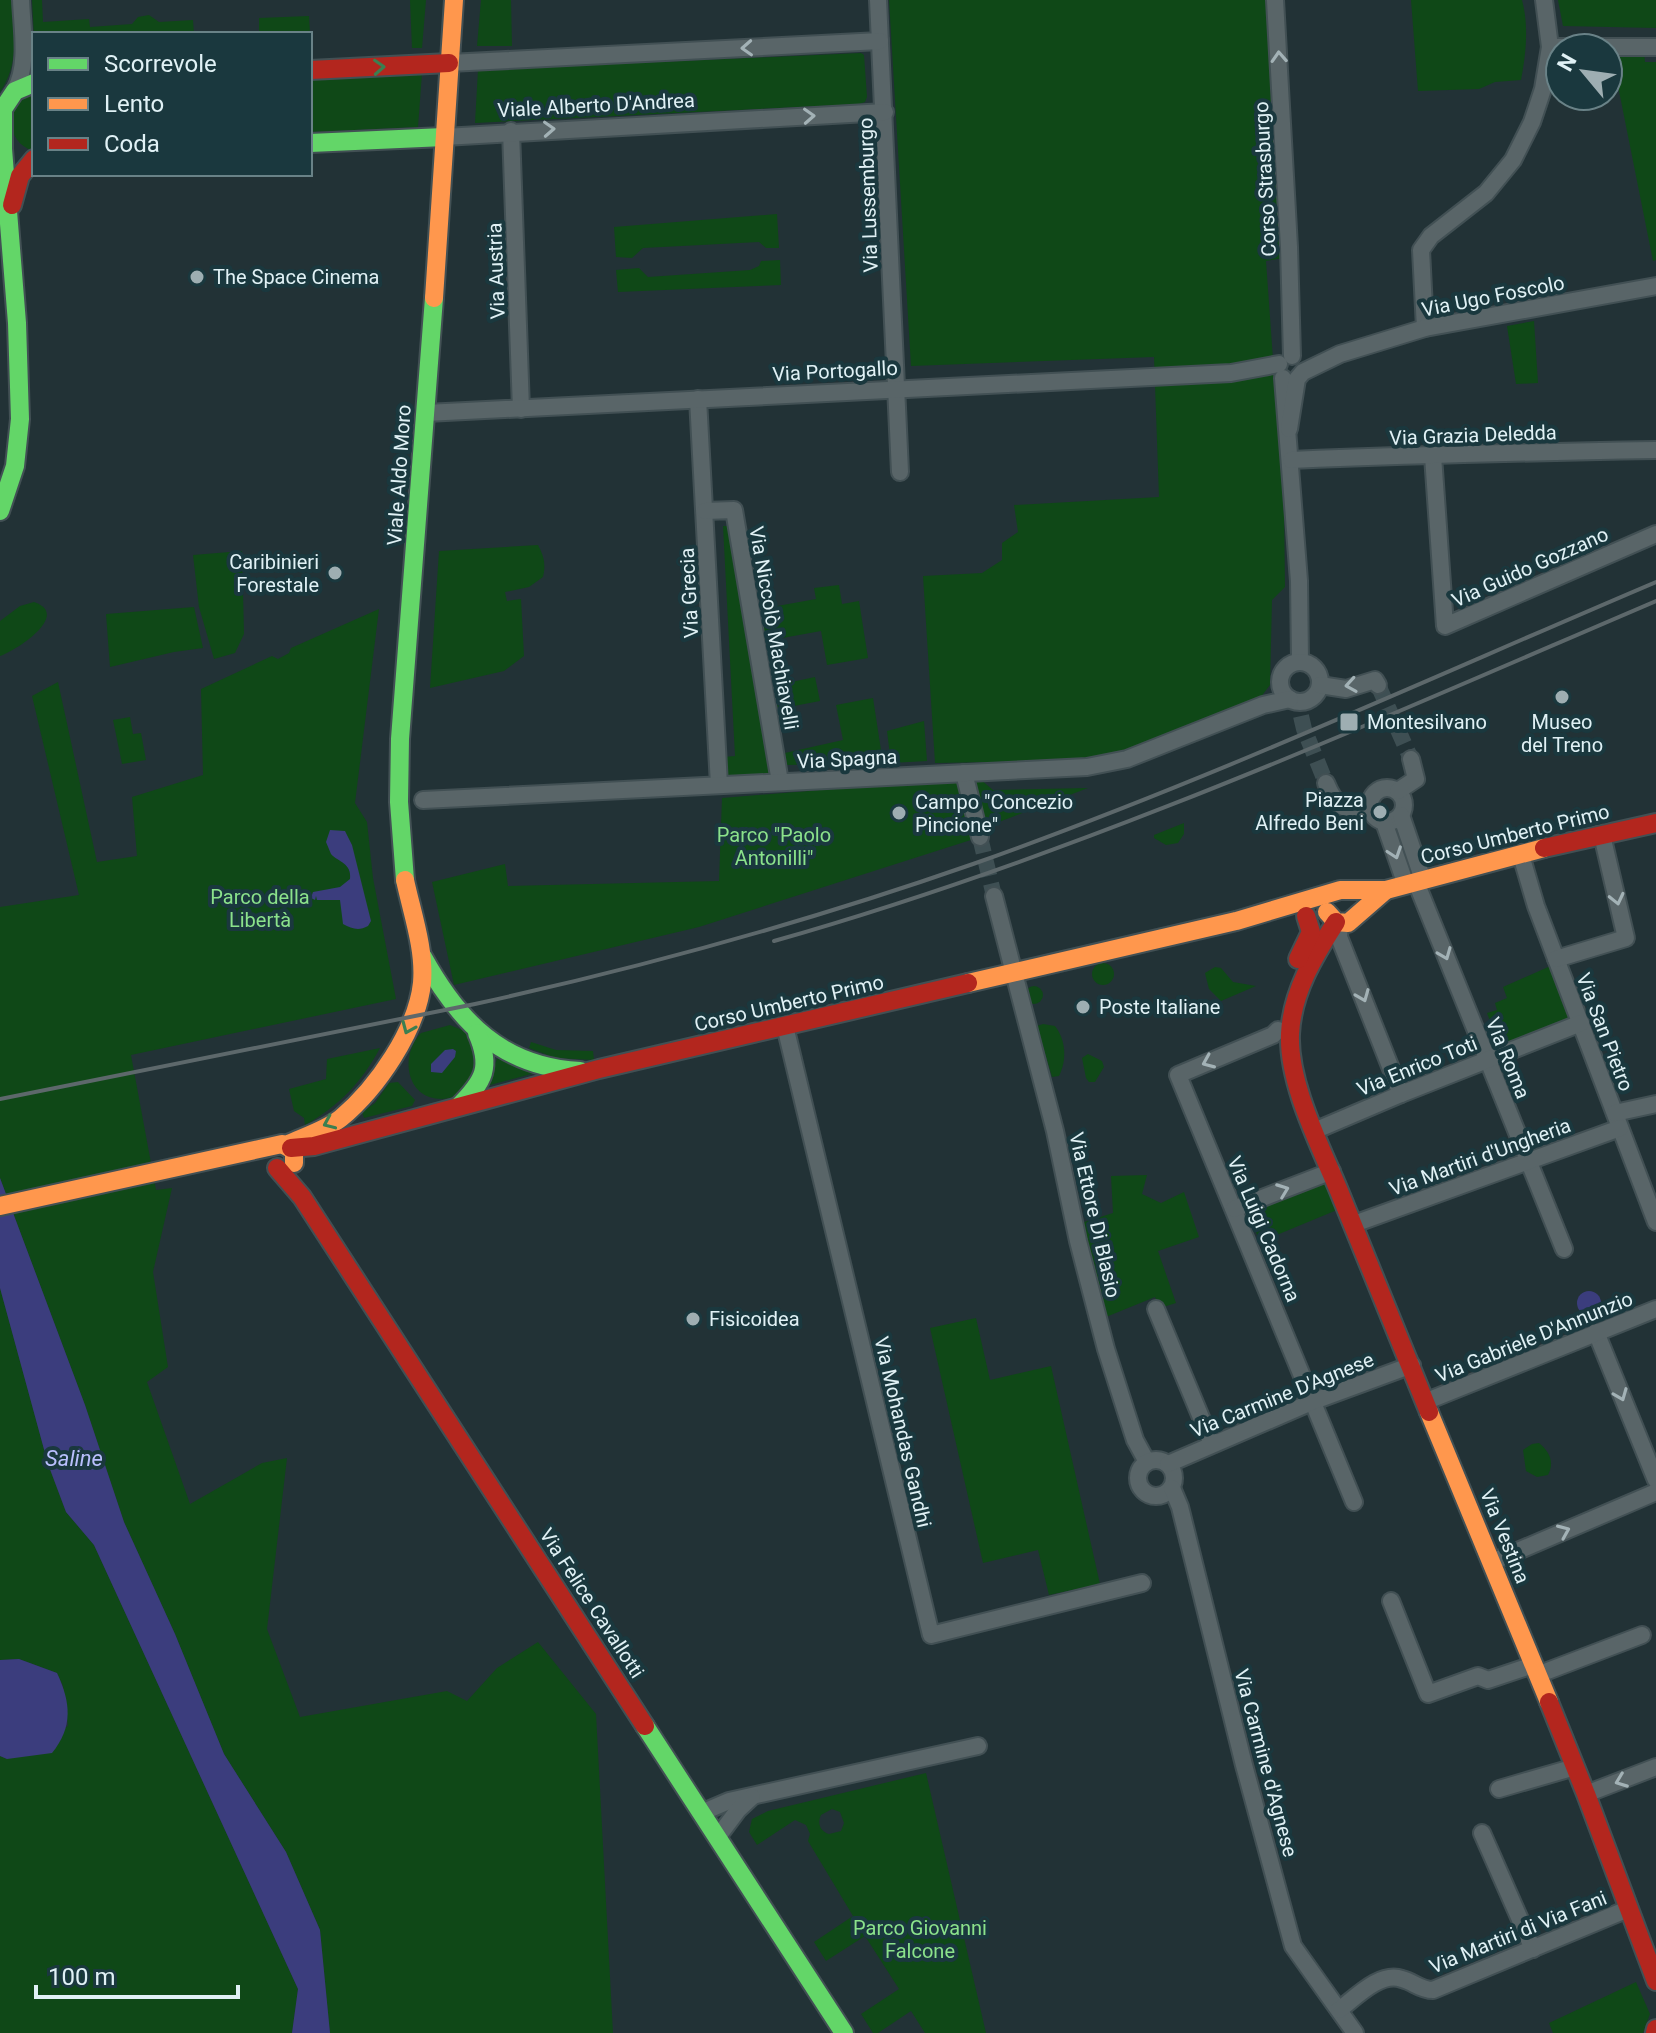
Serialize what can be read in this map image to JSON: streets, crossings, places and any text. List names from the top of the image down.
{
  "streets": {
    "main road": [
      "Viale Alberto D'Andrea",
      "Viale Aldo Moro",
      "Corso Umberto Primo",
      "Via Vestina",
      "Via Felice Cavallotti"
    ],
    "street": [
      "Corso Strasburgo",
      "Via Lussemburgo",
      "Via Austria",
      "Via Ugo Foscolo",
      "Via Portogallo",
      "Via Grazia Deledda",
      "Via Guido Gozzano",
      "Via Grecia",
      "Via Niccolò Machiavelli",
      "Via Spagna",
      "Via San Pietro",
      "Via Roma",
      "Via Enrico Toti",
      "Via Martiri d'Ungheria",
      "Via Ettore Di Blasio",
      "Via Luigi Cadorna",
      "Via Gabriele D'Annunzio",
      "Via Carmine D'Agnese",
      "Via Mohandas Gandhi",
      "Via Carmine d'Agnese",
      "Via Martiri di Via Fani"
    ]
  },
  "crossings": [
    ["Viale Alberto D'Andrea", "Via Lussemburgo"],
    ["Viale Alberto D'Andrea", "Via Austria"],
    ["Viale Alberto D'Andrea", "Viale Aldo Moro"],
    ["Corso Strasburgo", "Via Ugo Foscolo"],
    ["Corso Strasburgo", "Via Portogallo"],
    ["Corso Strasburgo", "Via Grazia Deledda"],
    ["Corso Strasburgo", "Via Spagna"],
    ["Via Lussemburgo", "Via Portogallo"],
    ["Via Austria", "Via Portogallo"],
    ["Via Ugo Foscolo", "Via Portogallo"],
    ["Via Portogallo", "Viale Aldo Moro"],
    ["Via Portogallo", "Via Grecia"],
    ["Via Grazia Deledda", "Via Guido Gozzano"],
    ["Viale Aldo Moro", "Corso Umberto Primo"],
    ["Viale Aldo Moro", "Via Felice Cavallotti"],
    ["Via Grecia", "Via Niccolò Machiavelli"],
    ["Via Grecia", "Via Spagna"],
    ["Via Niccolò Machiavelli", "Via Spagna"],
    ["Corso Umberto Primo", "Via San Pietro"],
    ["Corso Umberto Primo", "Via Roma"],
    ["Corso Umberto Primo", "Via Ettore Di Blasio"],
    ["Corso Umberto Primo", "Via Mohandas Gandhi"],
    ["Corso Umberto Primo", "Via Vestina"],
    ["Corso Umberto Primo", "Via Felice Cavallotti"],
    ["Via San Pietro", "Via Enrico Toti"],
    ["Via San Pietro", "Via Martiri d'Ungheria"],
    ["Via Roma", "Via Enrico Toti"],
    ["Via Roma", "Via Martiri d'Ungheria"],
    ["Via Enrico Toti", "Via Vestina"],
    ["Via Martiri d'Ungheria", "Via Vestina"],
    ["Via Ettore Di Blasio", "Via Carmine D'Agnese"],
    ["Via Ettore Di Blasio", "Via Carmine d'Agnese"],
    ["Via Luigi Cadorna", "Via Carmine D'Agnese"],
    ["Via Luigi Cadorna", "Via Vestina"],
    ["Via Gabriele D'Annunzio", "Via Vestina"],
    ["Via Carmine D'Agnese", "Via Vestina"],
    ["Via Carmine D'Agnese", "Via Carmine d'Agnese"],
    ["Via Vestina", "Via Martiri di Via Fani"],
    ["Via Carmine d'Agnese", "Via Martiri di Via Fani"]
  ],
  "one_way": ["Corso Strasburgo"],
  "water": ["Saline"],
  "parks": ["Parco \"Paolo Antonilli\"", "Parco della Libertà", "Parco Giovanni Falcone"],
  "places": {
    "other": [
      "The Space Cinema",
      "Caribinieri Forestale",
      "Museo del Treno",
      "Piazza Alfredo Beni",
      "Campo \"Concezio Pincione\"",
      "Poste Italiane",
      "Fisicoidea"
    ],
    "transit": ["Montesilvano"]
  },
  "legend": ["Scorrevole", "Lento", "Coda"],
  "scale_bar": "100 m",
  "north": "top left"
}
